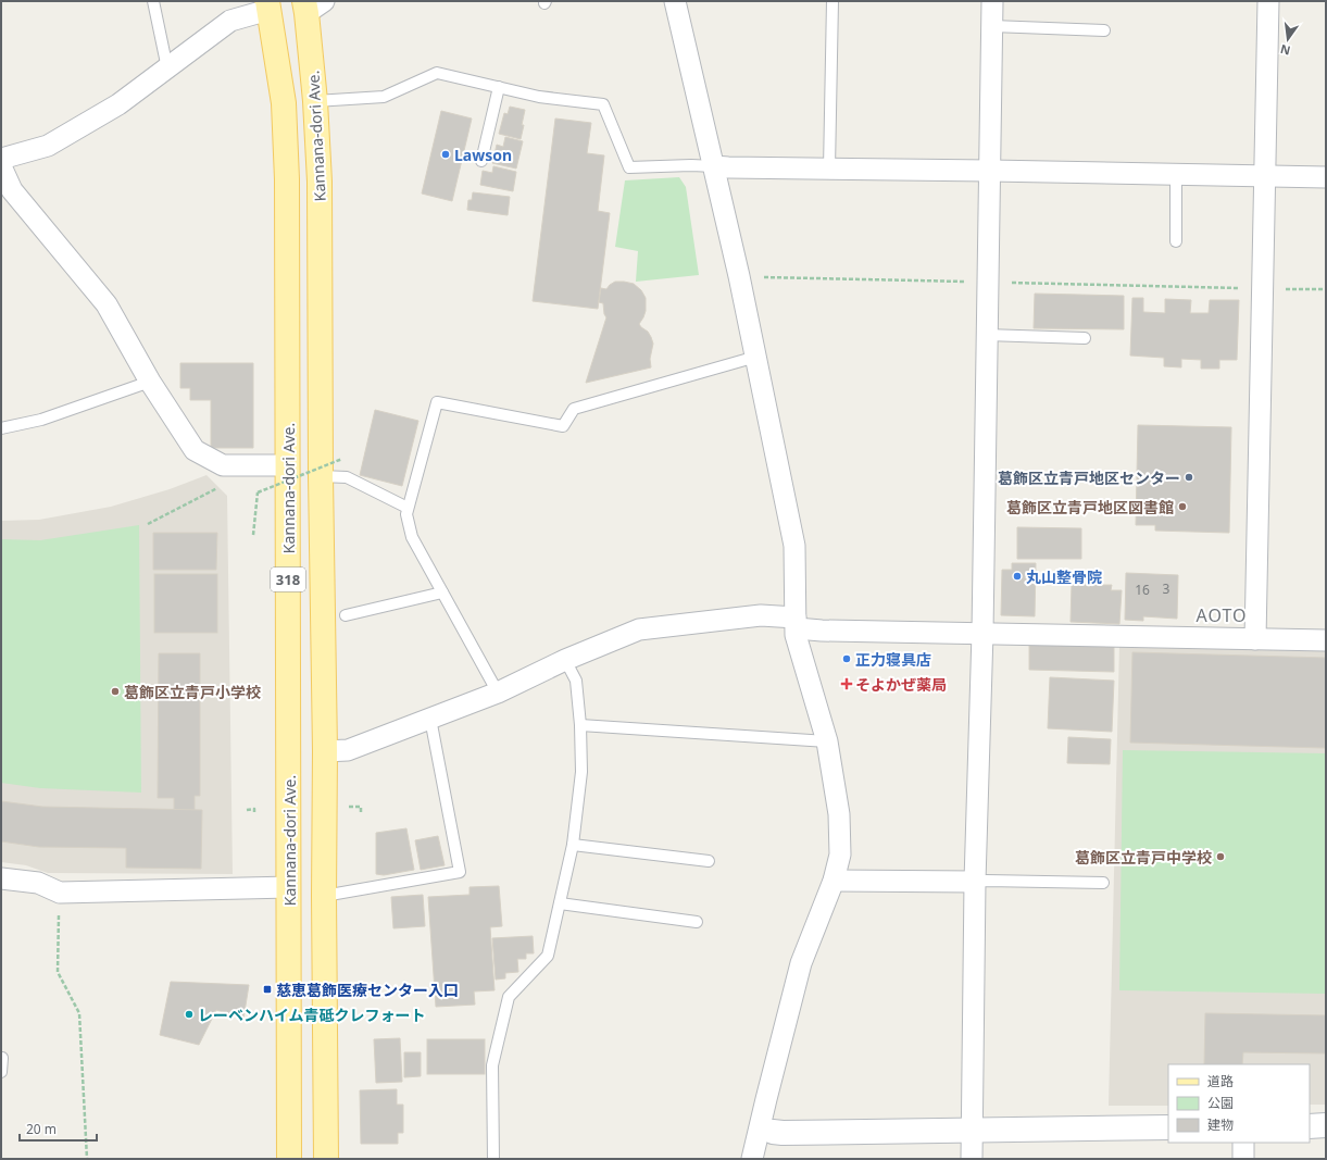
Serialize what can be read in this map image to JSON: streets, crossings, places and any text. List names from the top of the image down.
{
  "streets": {
    "main road": ["Kannana-dori Ave.", "318"]
  },
  "districts": ["AOTO"],
  "places": {
    "other": [
      "Lawson",
      "葛飾区立青戸地区センター",
      "葛飾区立青戸地区図書館",
      "丸山整骨院",
      "正力寝具店",
      "葛飾区立青戸小学校",
      "葛飾区立青戸中学校",
      "レーベンハイム青砥クレフォート"
    ],
    "health": ["そよかぜ薬局"],
    "transit": ["慈恵葛飾医療センター入口"]
  },
  "house_numbers": ["3", "16"],
  "legend": ["道路", "公園", "建物"],
  "scale_bar": "20 m",
  "north": "bottom"
}
